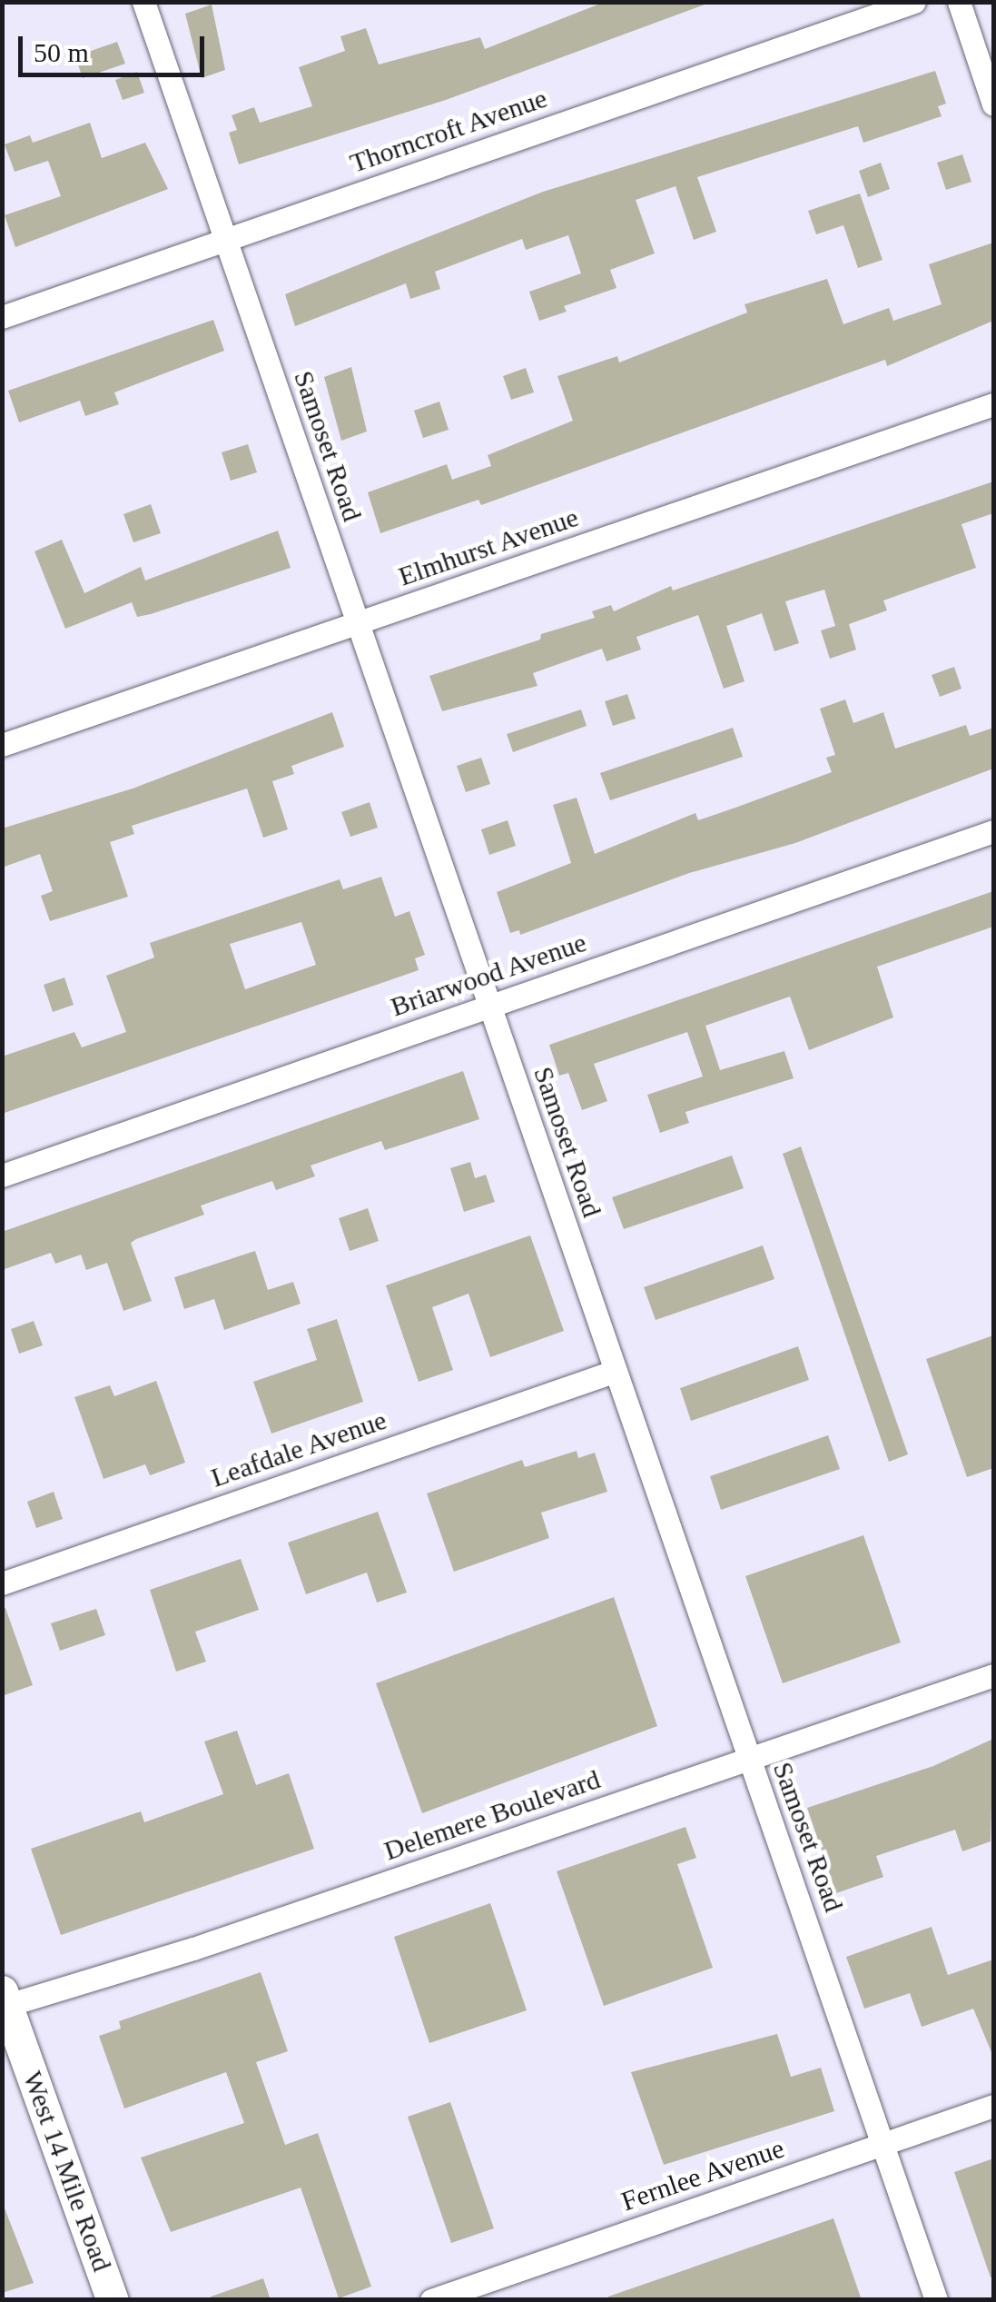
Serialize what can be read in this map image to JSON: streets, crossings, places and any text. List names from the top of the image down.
{
  "streets": {
    "main road": ["West 14 Mile Road"],
    "street": [
      "Thorncroft Avenue",
      "Samoset Road",
      "Elmhurst Avenue",
      "Briarwood Avenue",
      "Leafdale Avenue",
      "Delemere Boulevard",
      "Fernlee Avenue"
    ]
  },
  "crossings": [
    ["Thorncroft Avenue", "Samoset Road"],
    ["Samoset Road", "Elmhurst Avenue"],
    ["Samoset Road", "Briarwood Avenue"],
    ["Samoset Road", "Leafdale Avenue"],
    ["Samoset Road", "Delemere Boulevard"],
    ["Samoset Road", "Fernlee Avenue"],
    ["Delemere Boulevard", "West 14 Mile Road"]
  ],
  "scale_bar": "50 m"
}
